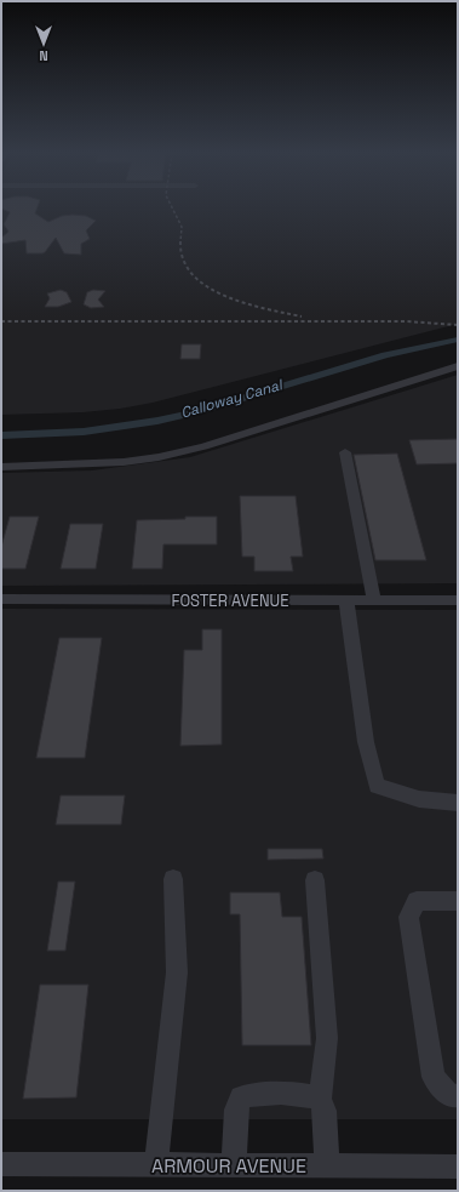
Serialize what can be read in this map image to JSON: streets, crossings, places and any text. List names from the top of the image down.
{
  "streets": {
    "street": ["FOSTER AVENUE", "ARMOUR AVENUE"]
  },
  "water": ["Calloway Canal"],
  "north": "bottom"
}
